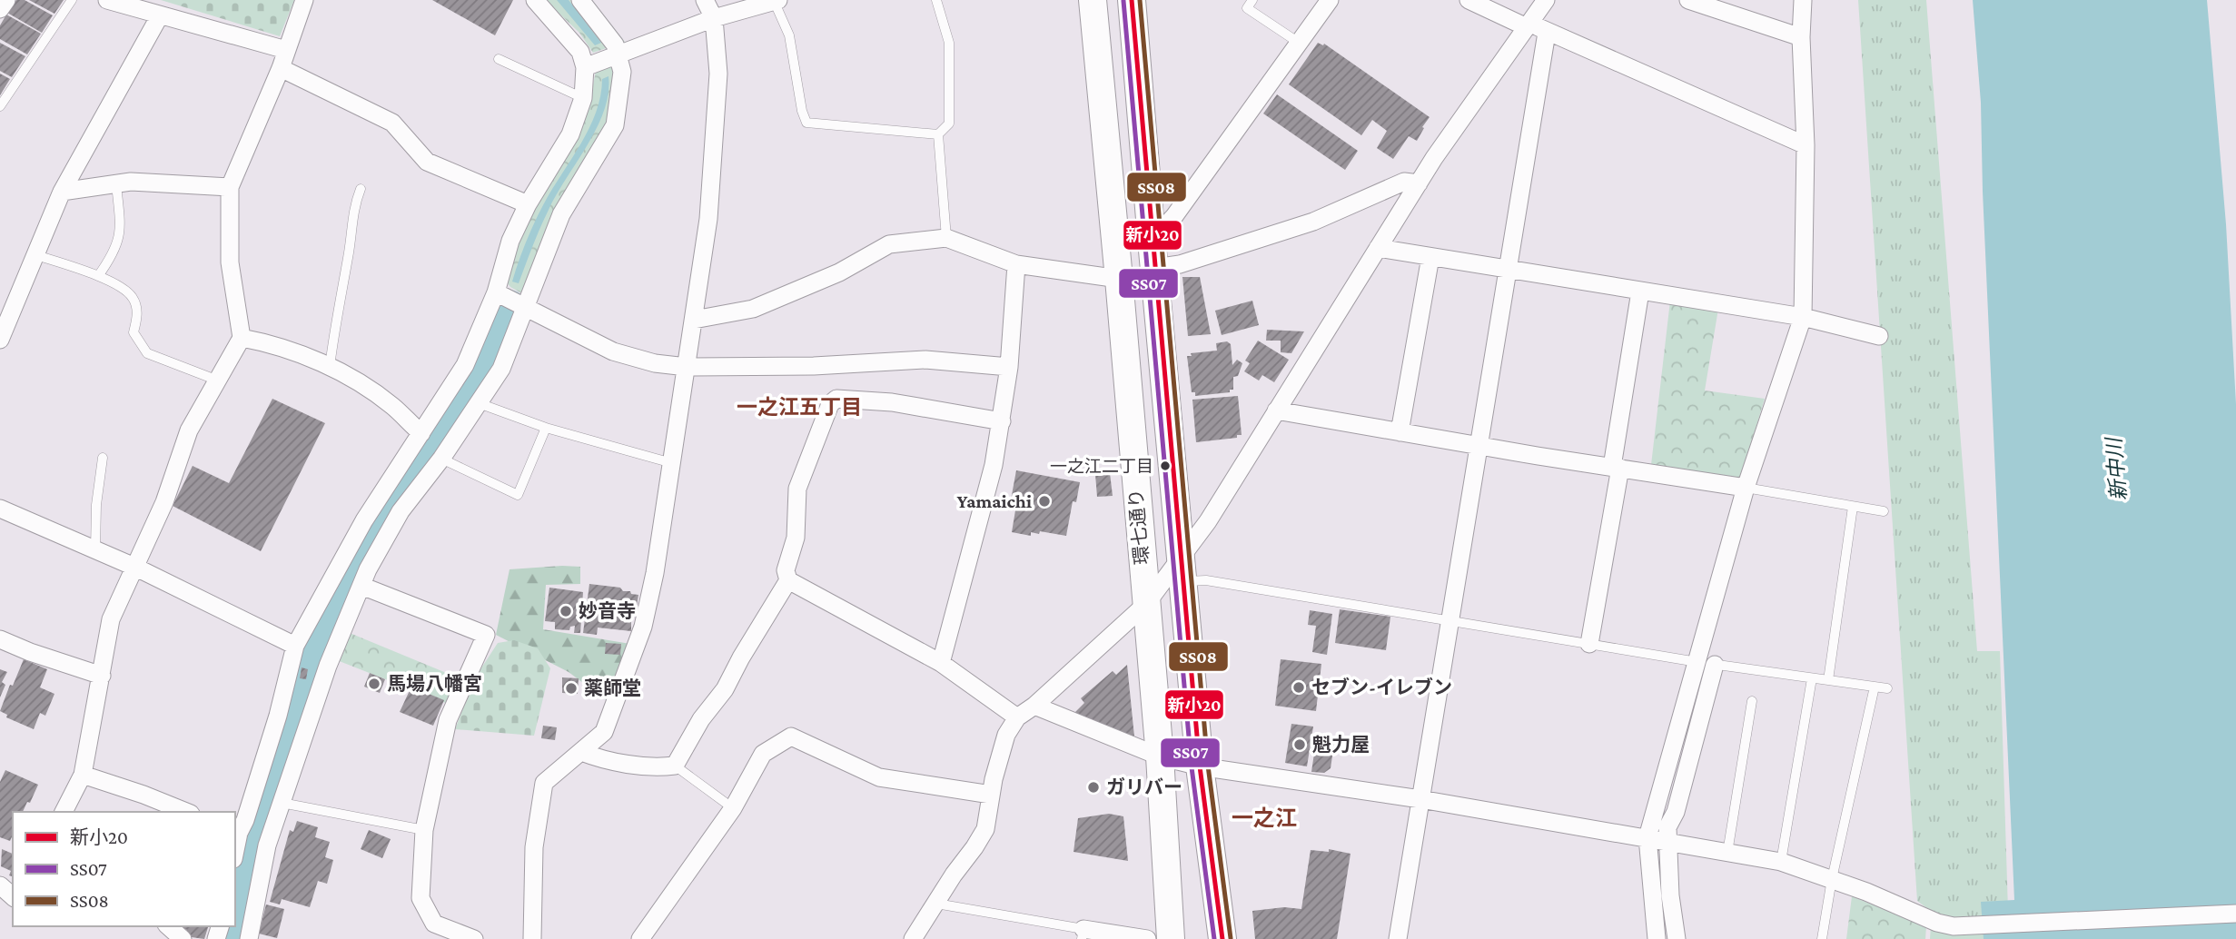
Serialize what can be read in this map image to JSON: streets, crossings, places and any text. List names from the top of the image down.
{
  "streets": {
    "main road": ["環七通り"]
  },
  "districts": ["一之江五丁目", "一之江"],
  "water": ["新中川"],
  "places": [
    "一之江二丁目",
    "Yamaichi",
    "妙音寺",
    "馬場八幡宮",
    "セブン-イレブン",
    "薬師堂",
    "魁力屋",
    "ガリバー"
  ],
  "lines": ["transit line 新小20", "transit line SS08", "transit line SS07"],
  "legend": ["新小20", "SS07", "SS08"]
}
